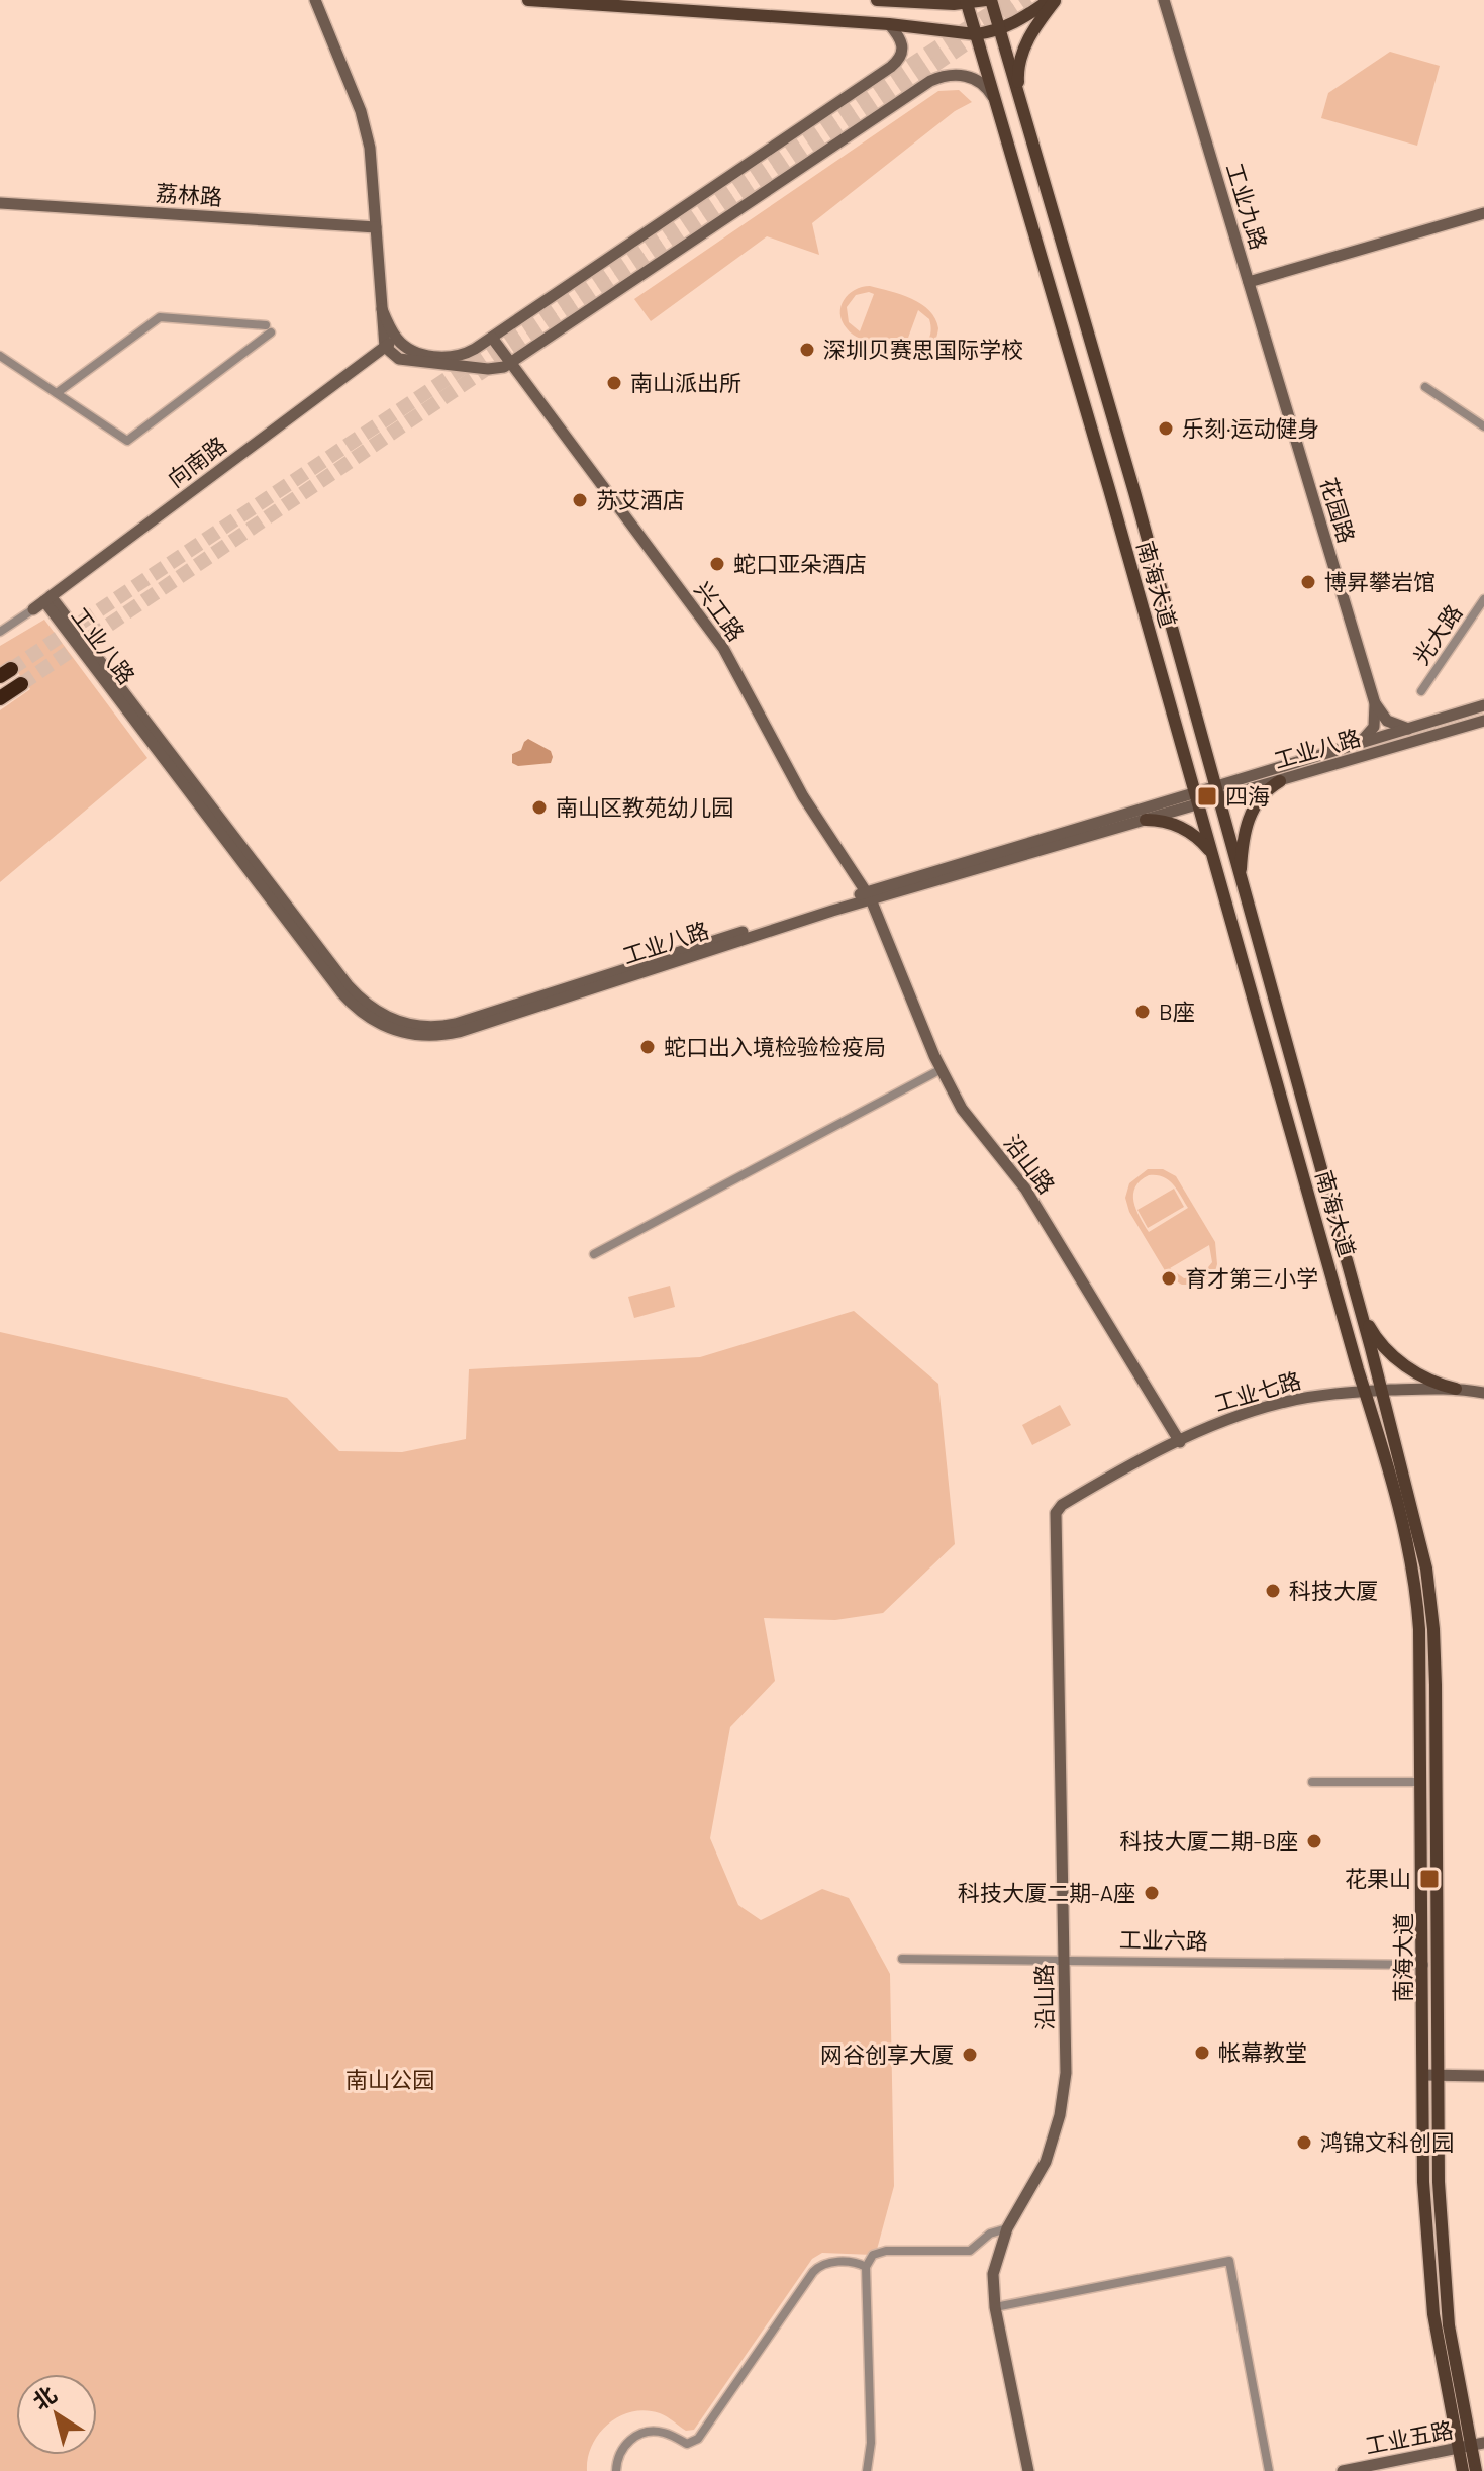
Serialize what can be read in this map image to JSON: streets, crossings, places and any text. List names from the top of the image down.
{
  "streets": {
    "main road": ["南海大道"],
    "street": [
      "荔林路",
      "工业九路",
      "向南路",
      "花园路",
      "兴工路",
      "光大路",
      "工业八路",
      "沿山路",
      "工业七路",
      "工业六路",
      "工业五路"
    ]
  },
  "crossings": [
    ["工业九路", "花园路"],
    ["向南路", "工业八路"],
    ["南海大道", "工业八路"],
    ["南海大道", "工业七路"],
    ["南海大道", "工业六路"],
    ["南海大道", "工业五路"],
    ["兴工路", "工业八路"],
    ["兴工路", "沿山路"],
    ["工业八路", "沿山路"],
    ["沿山路", "工业七路"],
    ["沿山路", "工业六路"]
  ],
  "parks": ["南山公园"],
  "places": {
    "other": [
      "深圳贝赛思国际学校",
      "南山派出所",
      "乐刻·运动健身",
      "苏艾酒店",
      "蛇口亚朵酒店",
      "博昇攀岩馆",
      "南山区教苑幼儿园",
      "B座",
      "蛇口出入境检验检疫局",
      "育才第三小学",
      "科技大厦",
      "科技大厦二期-B座",
      "科技大厦二期-A座",
      "帐幕教堂",
      "网谷创享大厦",
      "鸿锦文科创园"
    ],
    "transit": ["四海", "花果山"]
  },
  "north": "top left"
}
